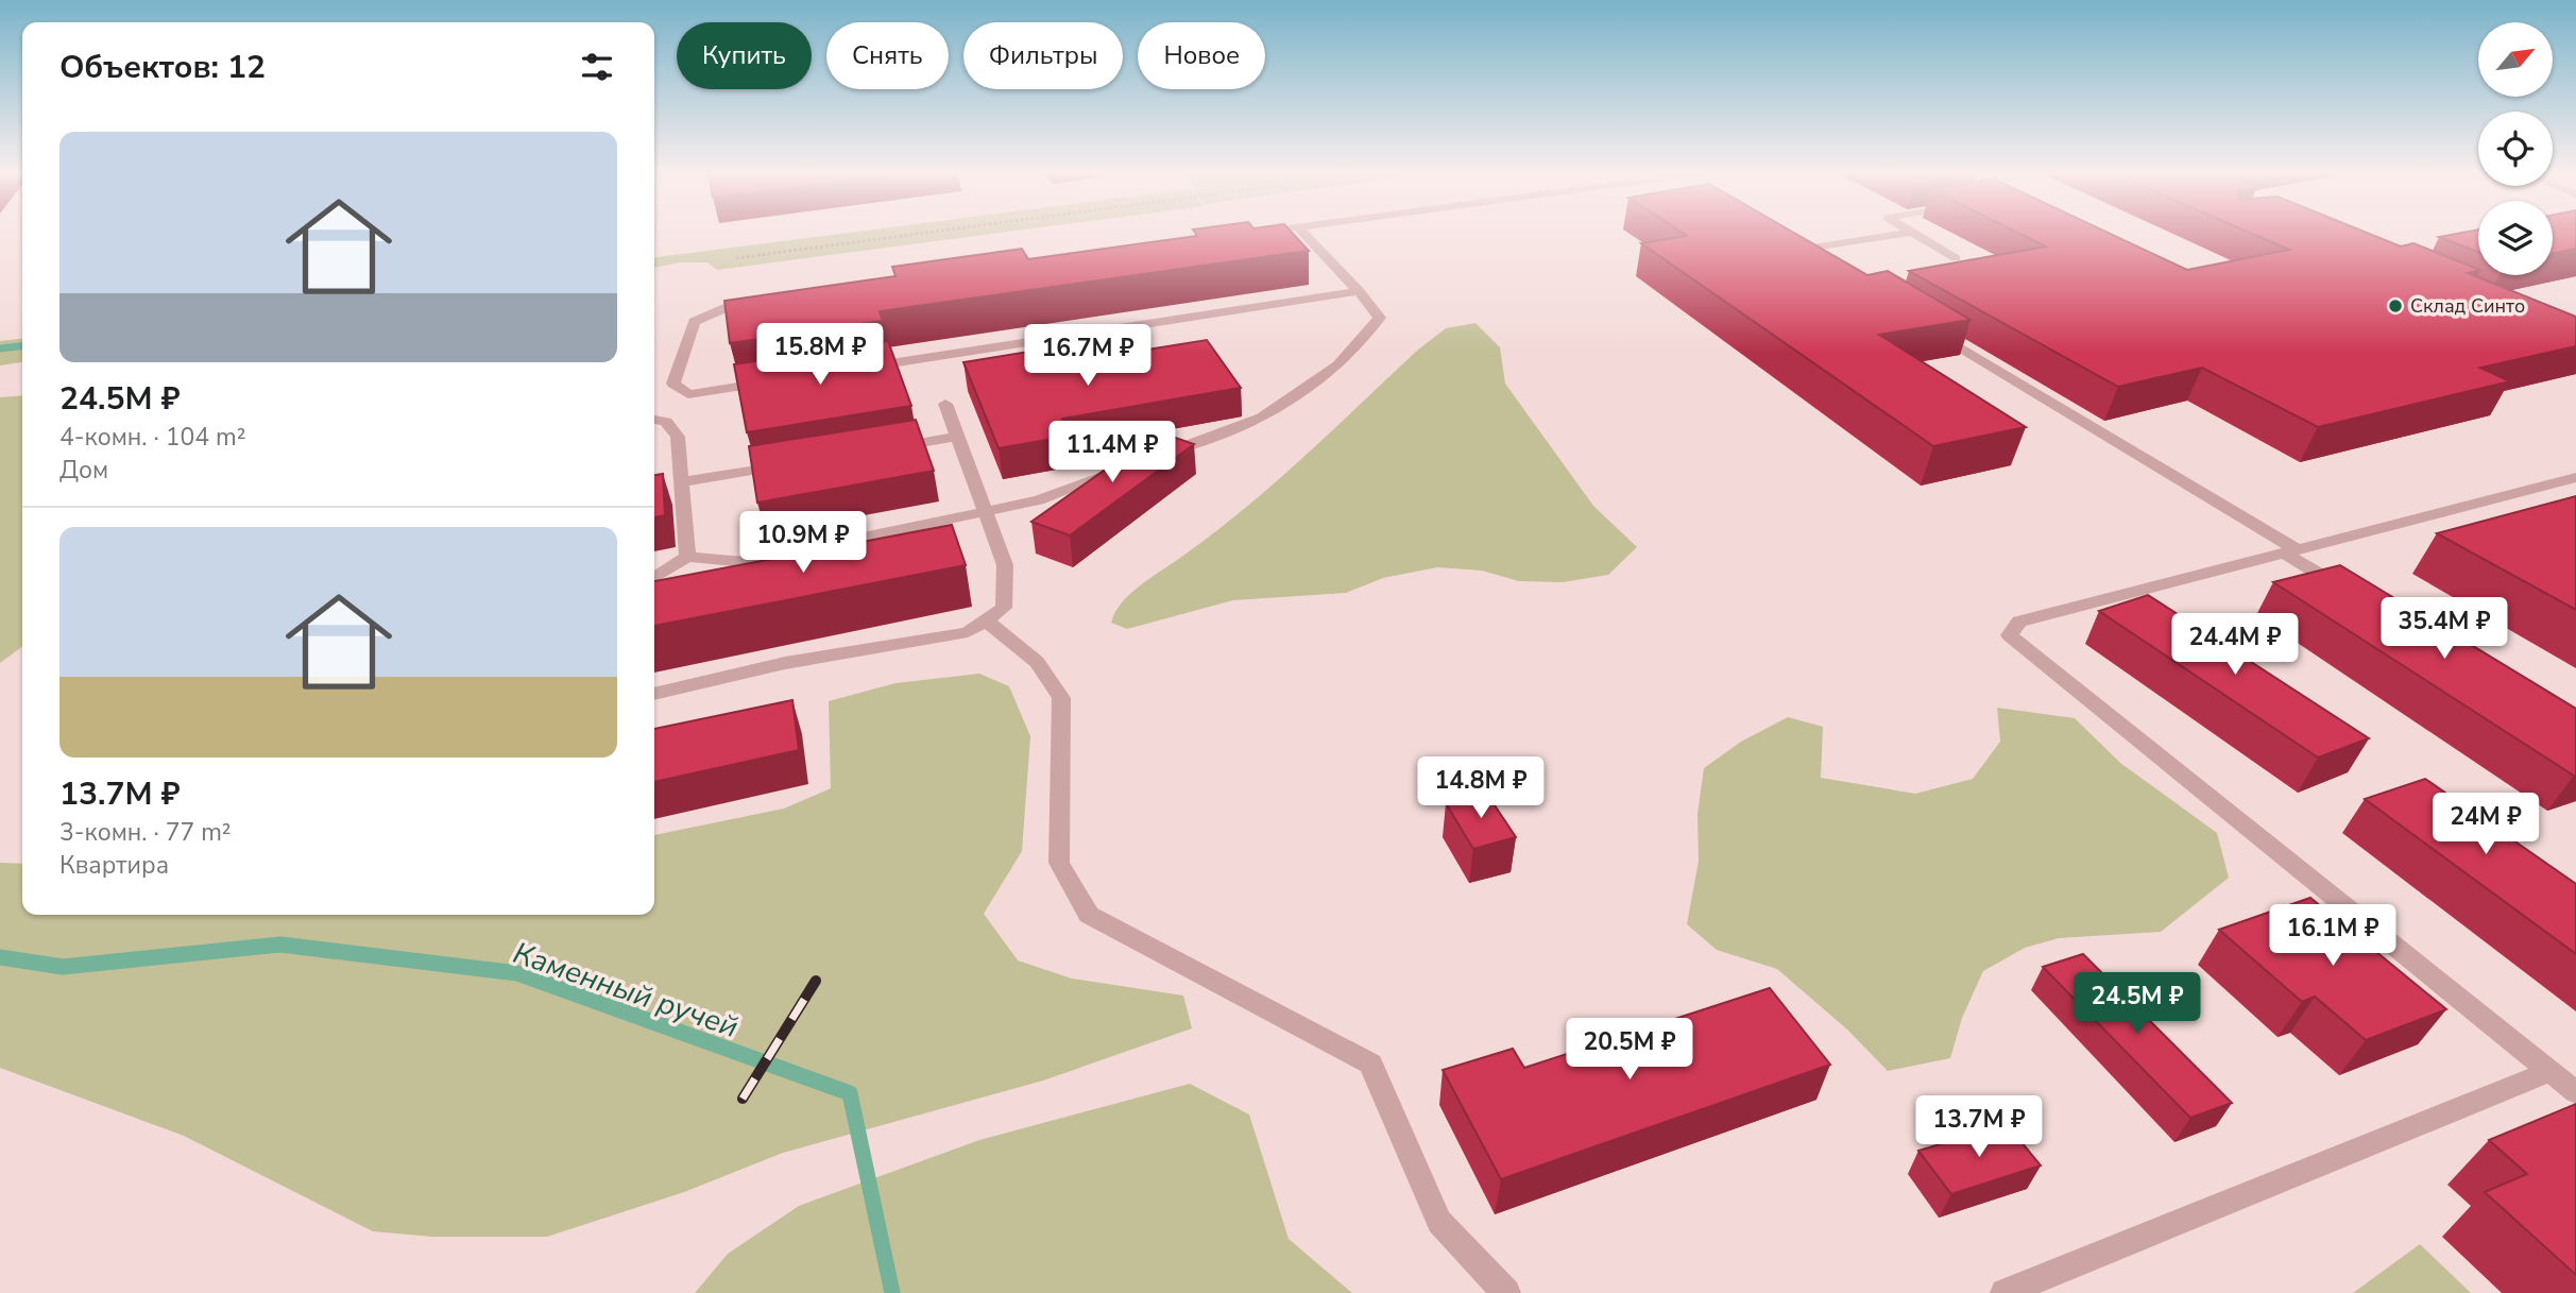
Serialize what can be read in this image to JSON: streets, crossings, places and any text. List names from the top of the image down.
{
  "water": ["Каменный ручей"],
  "places": ["Склад Синто"],
  "north": "top right",
  "page": {
    "chip": [
      "Купить",
      "Снять",
      "Фильтры",
      "Новое"
    ],
    "heading": "Объектов: 12",
    "list": [
      {
        "name": "24.5M ₽",
        "note": "4-комн. · 104 m² · Дом"
      },
      {
        "name": "13.7M ₽",
        "note": "3-комн. · 77 m² · Квартира"
      }
    ],
    "price": [
      "15.8M ₽",
      "16.7M ₽",
      "11.4M ₽",
      "10.9M ₽",
      "35.4M ₽",
      "24.4M ₽",
      "14.8M ₽",
      "24M ₽",
      "16.1M ₽",
      "24.5M ₽",
      "20.5M ₽",
      "13.7M ₽"
    ]
  }
}
